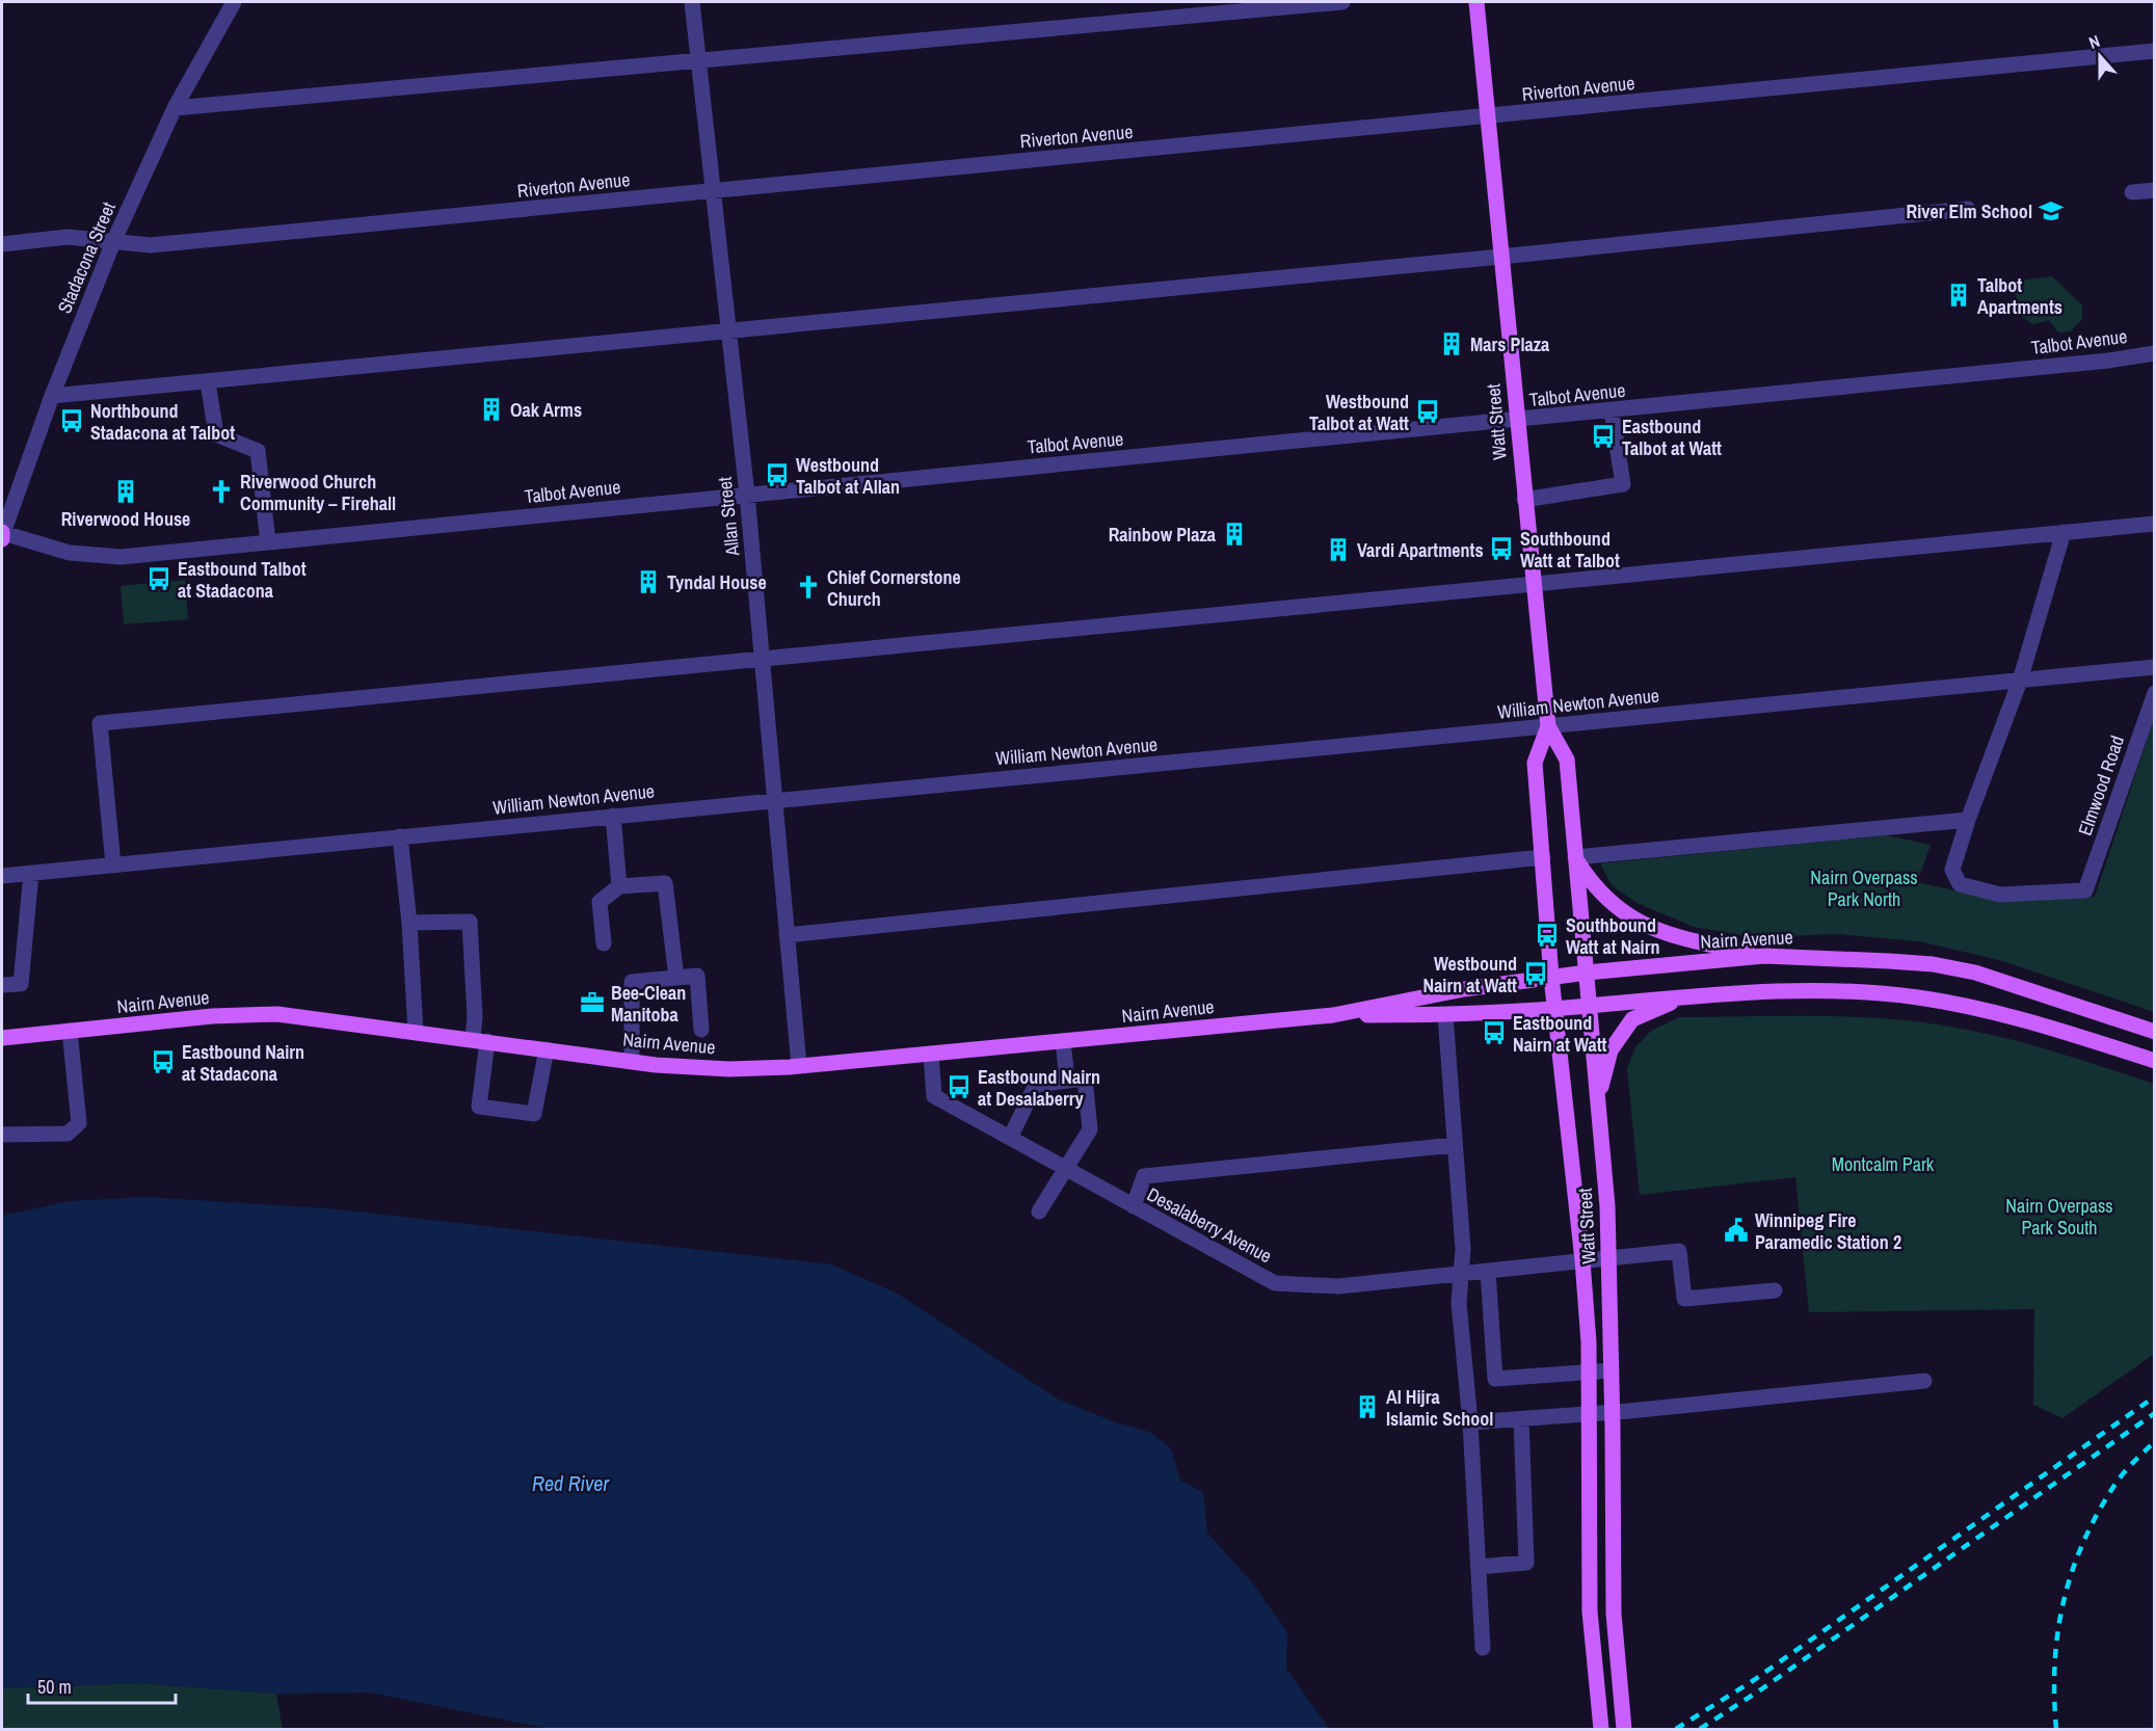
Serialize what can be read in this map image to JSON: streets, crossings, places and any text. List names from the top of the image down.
{
  "streets": {
    "main road": ["Watt Street", "Nairn Avenue"],
    "street": [
      "Riverton Avenue",
      "Stadacona Street",
      "Talbot Avenue",
      "Allan Street",
      "William Newton Avenue",
      "Elmwood Road",
      "Desalaberry Avenue"
    ]
  },
  "crossings": [
    ["Riverton Avenue", "Stadacona Street"],
    ["Riverton Avenue", "Watt Street"],
    ["Riverton Avenue", "Allan Street"],
    ["Stadacona Street", "Talbot Avenue"],
    ["Talbot Avenue", "Watt Street"],
    ["Talbot Avenue", "Allan Street"],
    ["Watt Street", "William Newton Avenue"],
    ["Watt Street", "Nairn Avenue"],
    ["Watt Street", "Desalaberry Avenue"],
    ["Allan Street", "William Newton Avenue"],
    ["Allan Street", "Nairn Avenue"],
    ["Nairn Avenue", "Desalaberry Avenue"]
  ],
  "water": ["Red River"],
  "parks": ["Nairn Overpass Park North", "Montcalm Park", "Nairn Overpass Park South"],
  "places": {
    "school or university": ["River Elm School"],
    "building": [
      "Talbot Apartments",
      "Mars Plaza",
      "Oak Arms",
      "Riverwood House",
      "Rainbow Plaza",
      "Vardi Apartments",
      "Tyndal House",
      "Al Hijra Islamic School"
    ],
    "bus stop": [
      "Westbound Talbot at Watt",
      "Northbound Stadacona at Talbot",
      "Eastbound Talbot at Watt",
      "Westbound Talbot at Allan",
      "Southbound Watt at Talbot",
      "Eastbound Talbot at Stadacona",
      "Southbound Watt at Nairn",
      "Westbound Nairn at Watt",
      "Eastbound Nairn at Watt",
      "Eastbound Nairn at Stadacona",
      "Eastbound Nairn at Desalaberry"
    ],
    "church": ["Riverwood Church Community – Firehall", "Chief Cornerstone Church"],
    "office": ["Bee-Clean Manitoba"],
    "public building": ["Winnipeg Fire Paramedic Station 2"]
  },
  "scale_bar": "50 m",
  "north": "top"
}
